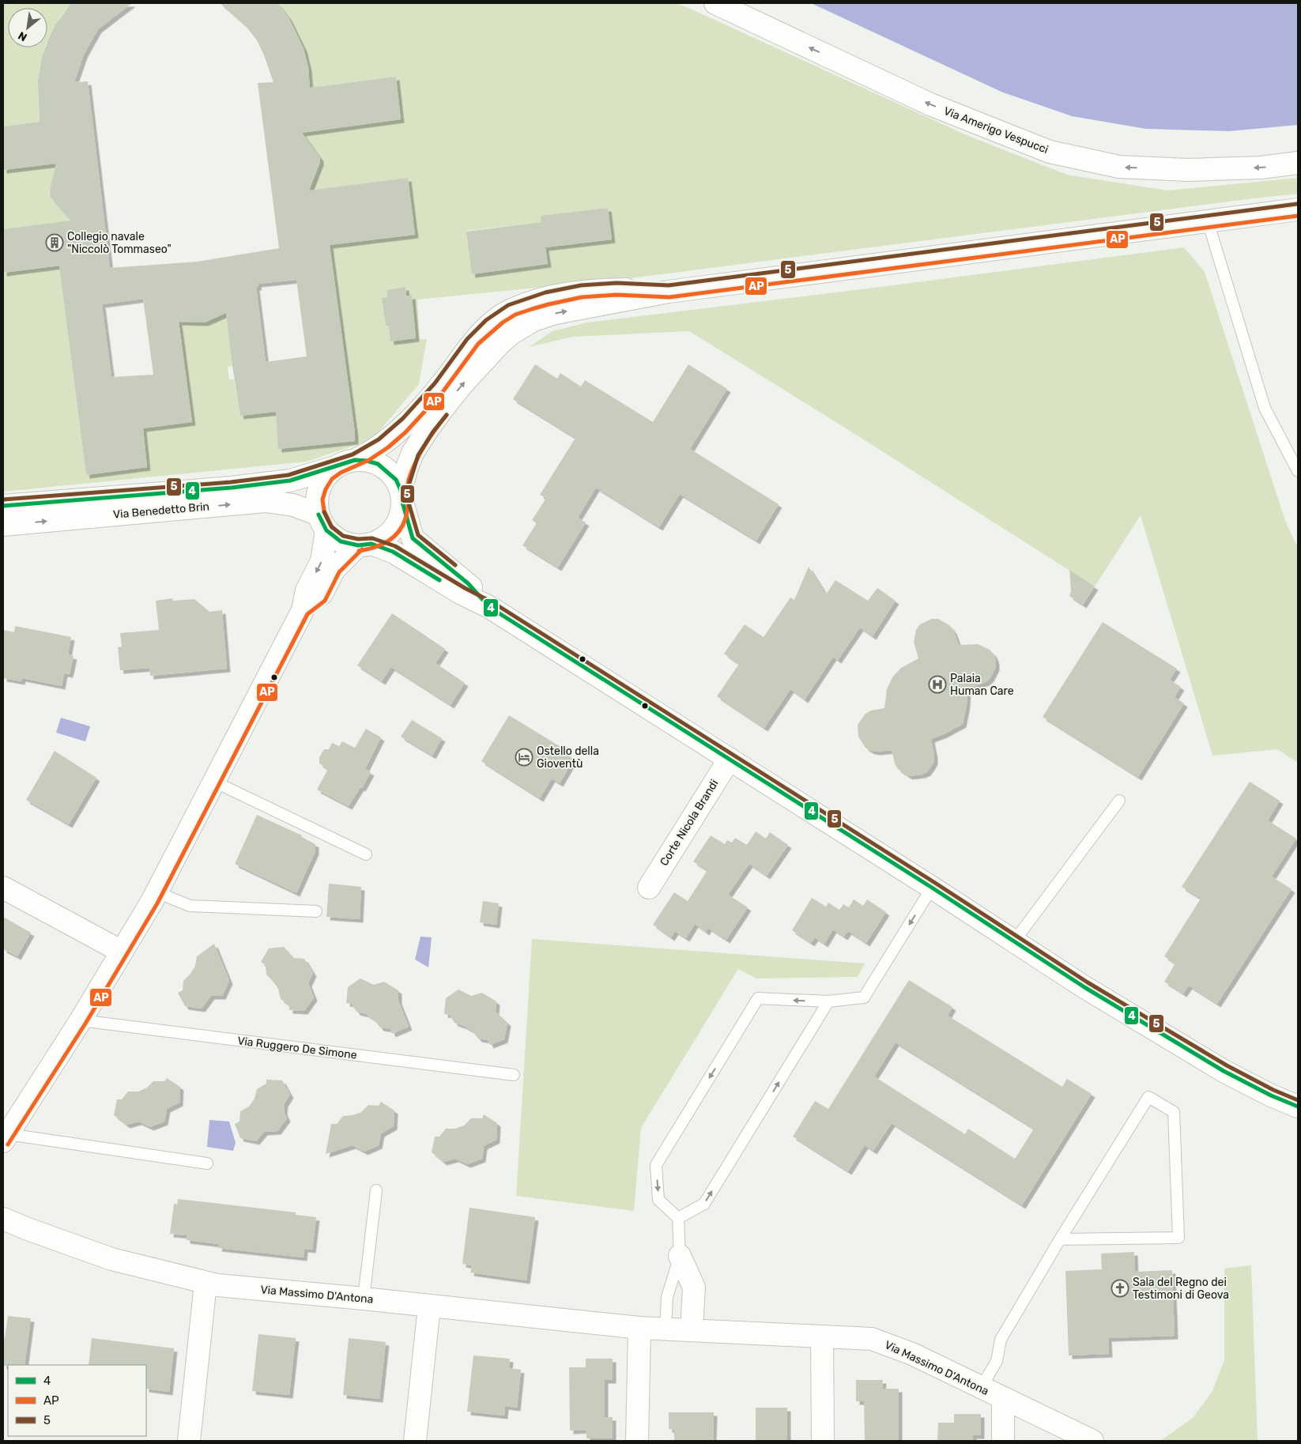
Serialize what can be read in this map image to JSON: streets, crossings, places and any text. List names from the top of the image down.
{
  "streets": {
    "street": [
      "Via Amerigo Vespucci",
      "Via Benedetto Brin",
      "Corte Nicola Brandi",
      "Via Massimo D'Antona"
    ],
    "lane": ["Via Ruggero De Simone"]
  },
  "places": {
    "building": ["Collegio navale \"Niccolò Tommaseo\""],
    "hospital": ["Palaia Human Care"],
    "hotel": ["Ostello della Gioventù"],
    "church": ["Sala del Regno dei Testimoni di Geova"]
  },
  "lines": ["transit line 5", "transit line AP", "transit line 4"],
  "legend": ["4", "AP", "5"],
  "north": "bottom left"
}
